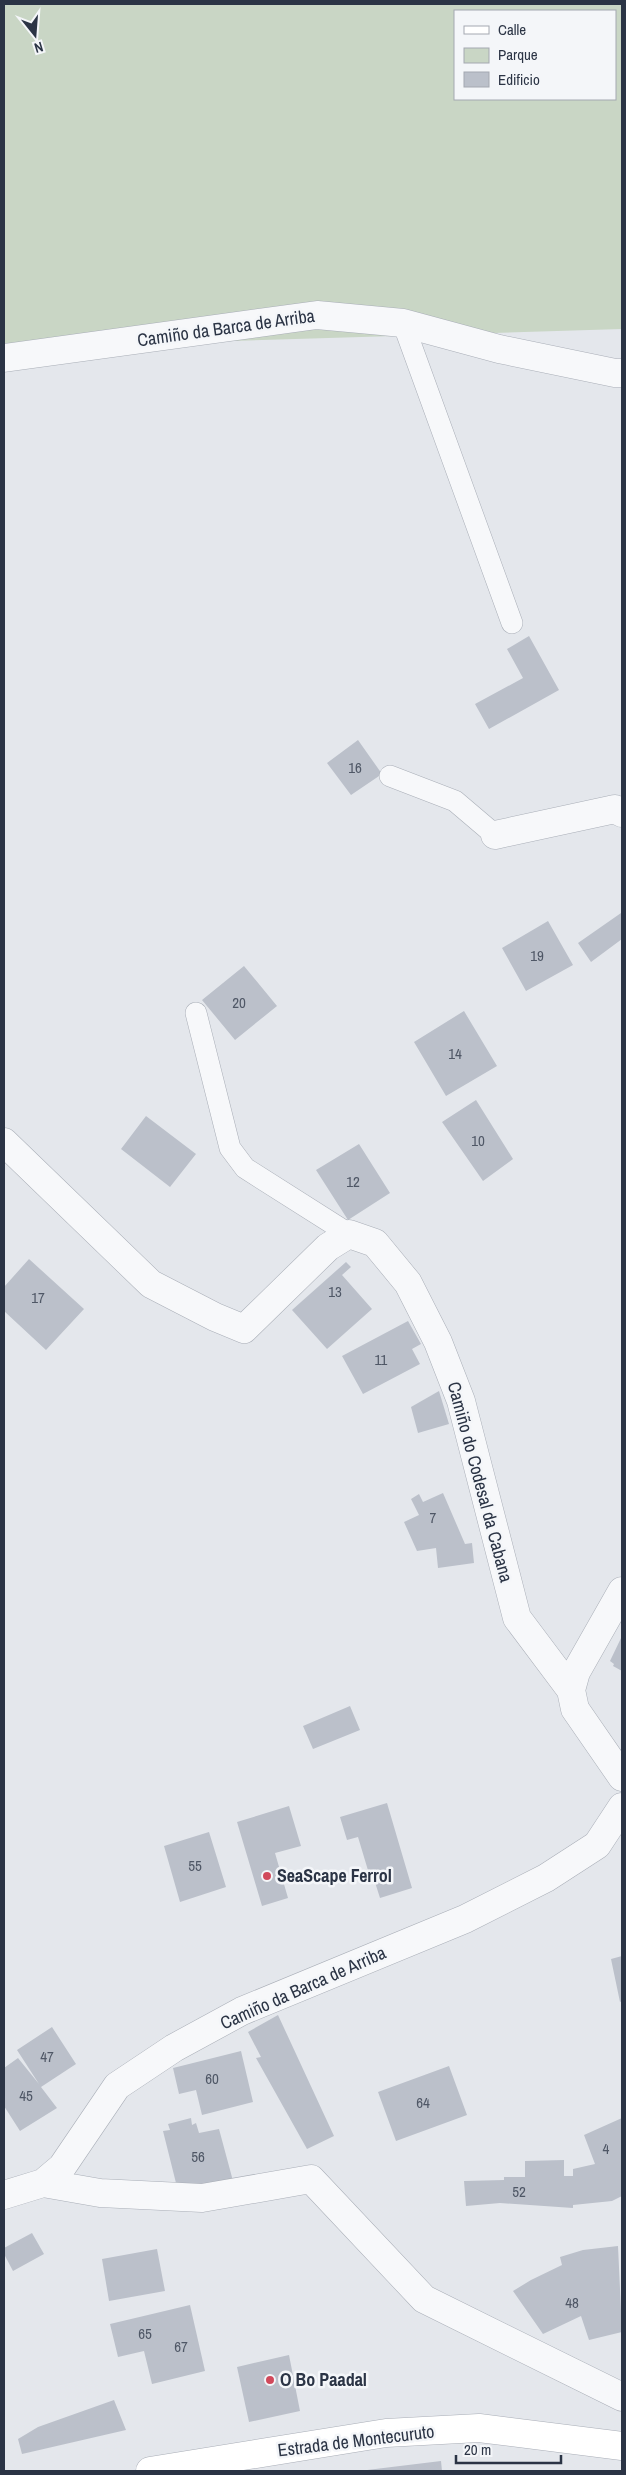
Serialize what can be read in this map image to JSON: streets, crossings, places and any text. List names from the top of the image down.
{
  "streets": {
    "main road": ["Estrada de Montecuruto"],
    "street": ["Camiño da Barca de Arriba", "Camiño do Codesal da Cabana"]
  },
  "places": ["SeaScape Ferrol", "O Bo Paadal"],
  "house_numbers": [
    "16",
    "19",
    "20",
    "14",
    "10",
    "12",
    "13",
    "17",
    "11",
    "7",
    "55",
    "47",
    "60",
    "45",
    "64",
    "4",
    "56",
    "52",
    "48",
    "65",
    "67"
  ],
  "legend": ["Calle", "Parque", "Edificio"],
  "scale_bar": "20 m",
  "north": "bottom"
}
